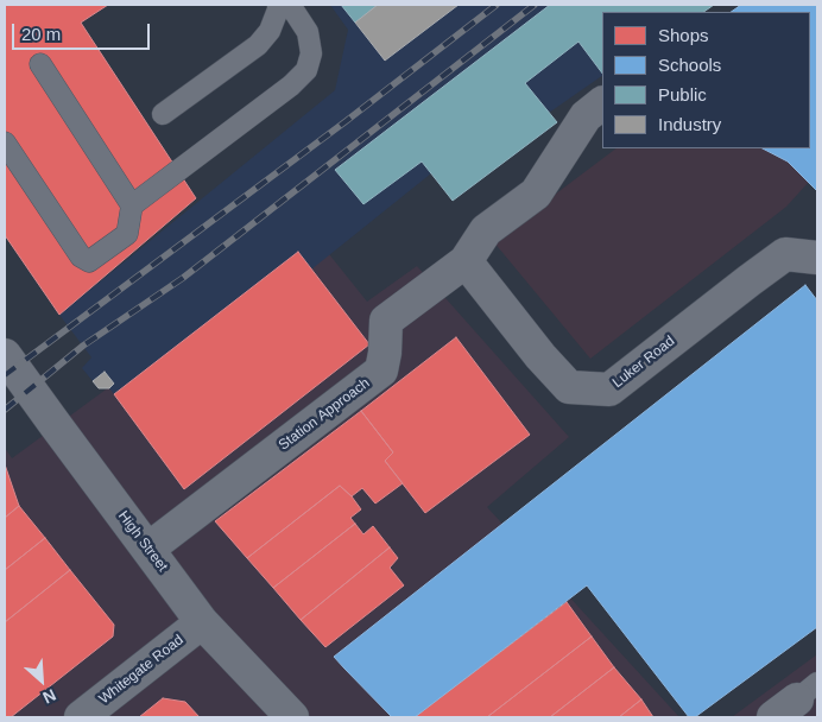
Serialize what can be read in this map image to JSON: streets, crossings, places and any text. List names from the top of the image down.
{
  "streets": {
    "street": [
      "Luker Road",
      "Station Approach",
      "High Street",
      "Whitegate Road"
    ]
  },
  "crossings": [
    ["Luker Road", "Station Approach"],
    ["Station Approach", "High Street"],
    ["High Street", "Whitegate Road"]
  ],
  "legend": [
    "Shops",
    "Schools",
    "Public",
    "Industry"
  ],
  "scale_bar": "20 m",
  "north": "bottom right"
}
